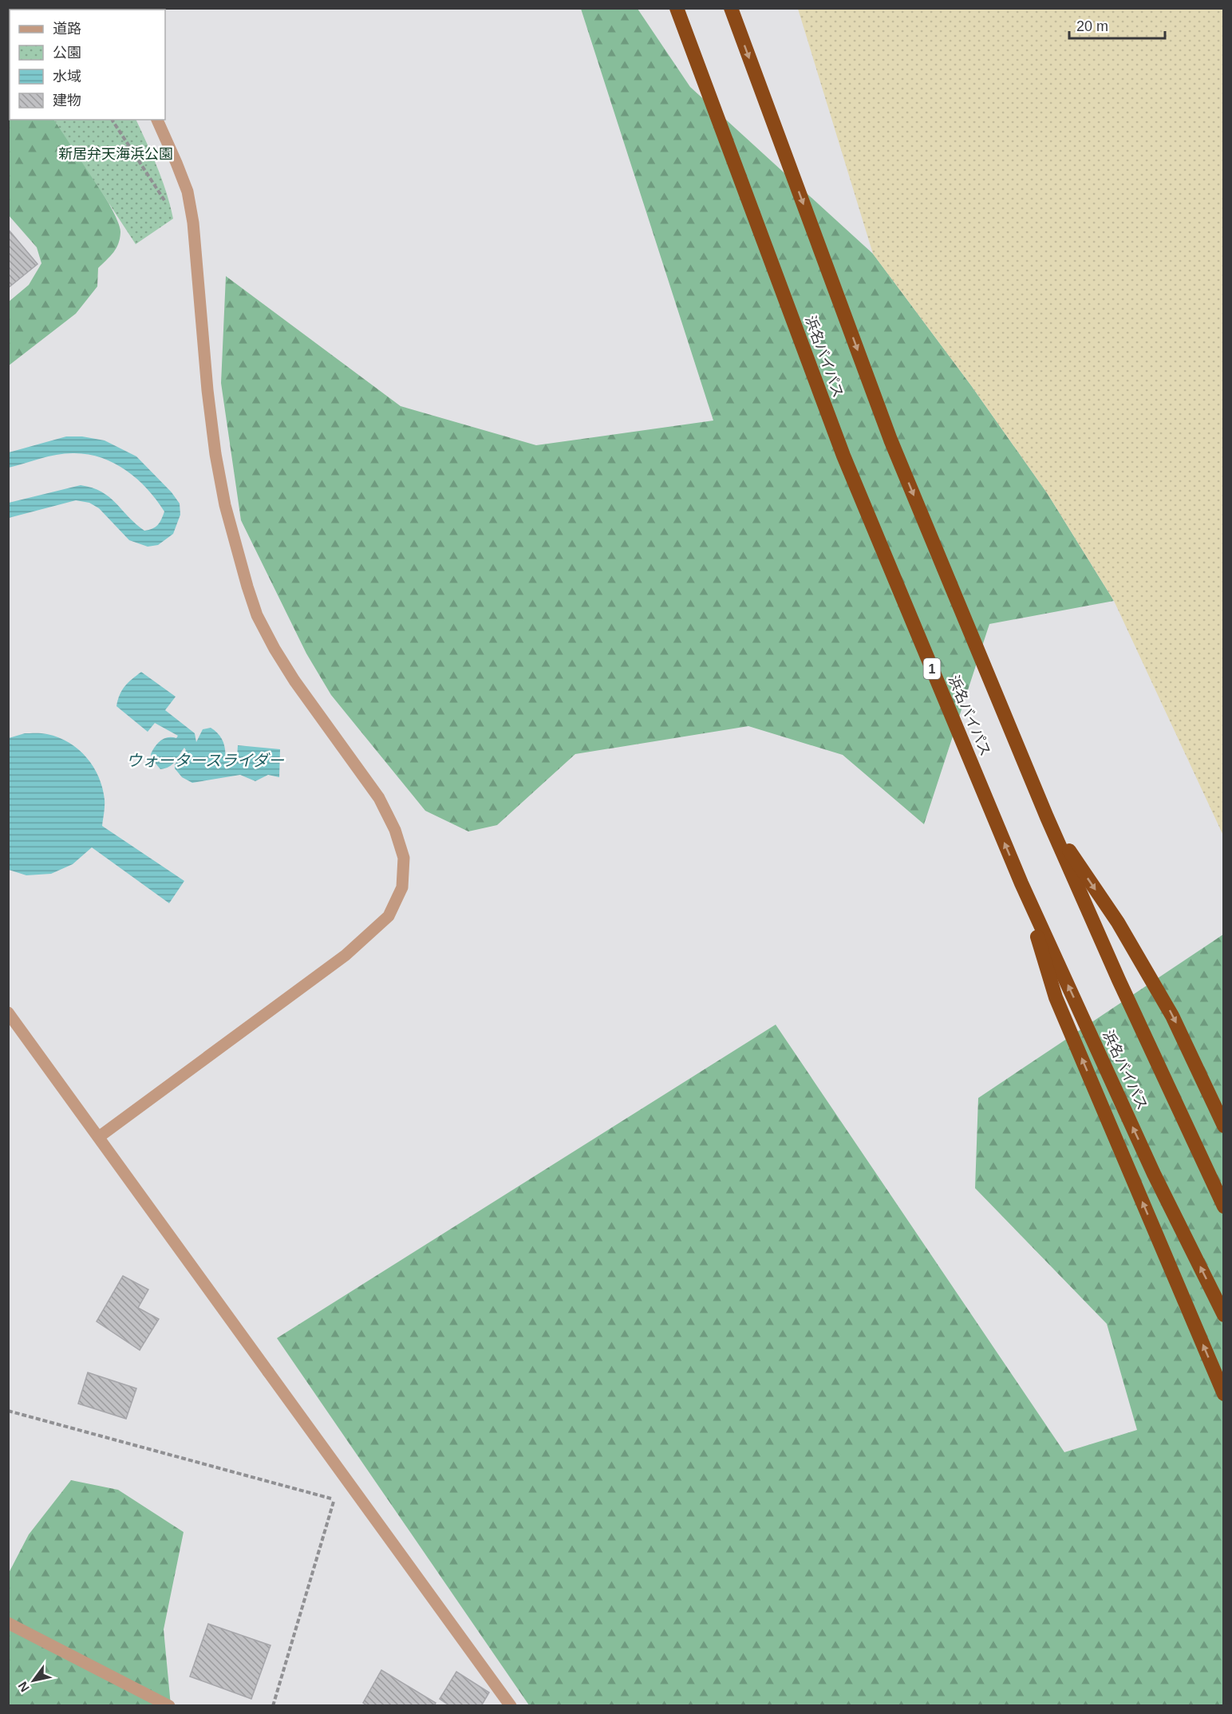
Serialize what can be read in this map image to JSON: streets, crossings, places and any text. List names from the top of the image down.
{
  "streets": {
    "highway": ["浜名バイパス", "1"]
  },
  "water": ["ウォータースライダー"],
  "parks": ["新居弁天海浜公園"],
  "legend": [
    "道路",
    "公園",
    "水域",
    "建物"
  ],
  "scale_bar": "20 m",
  "north": "bottom left"
}
